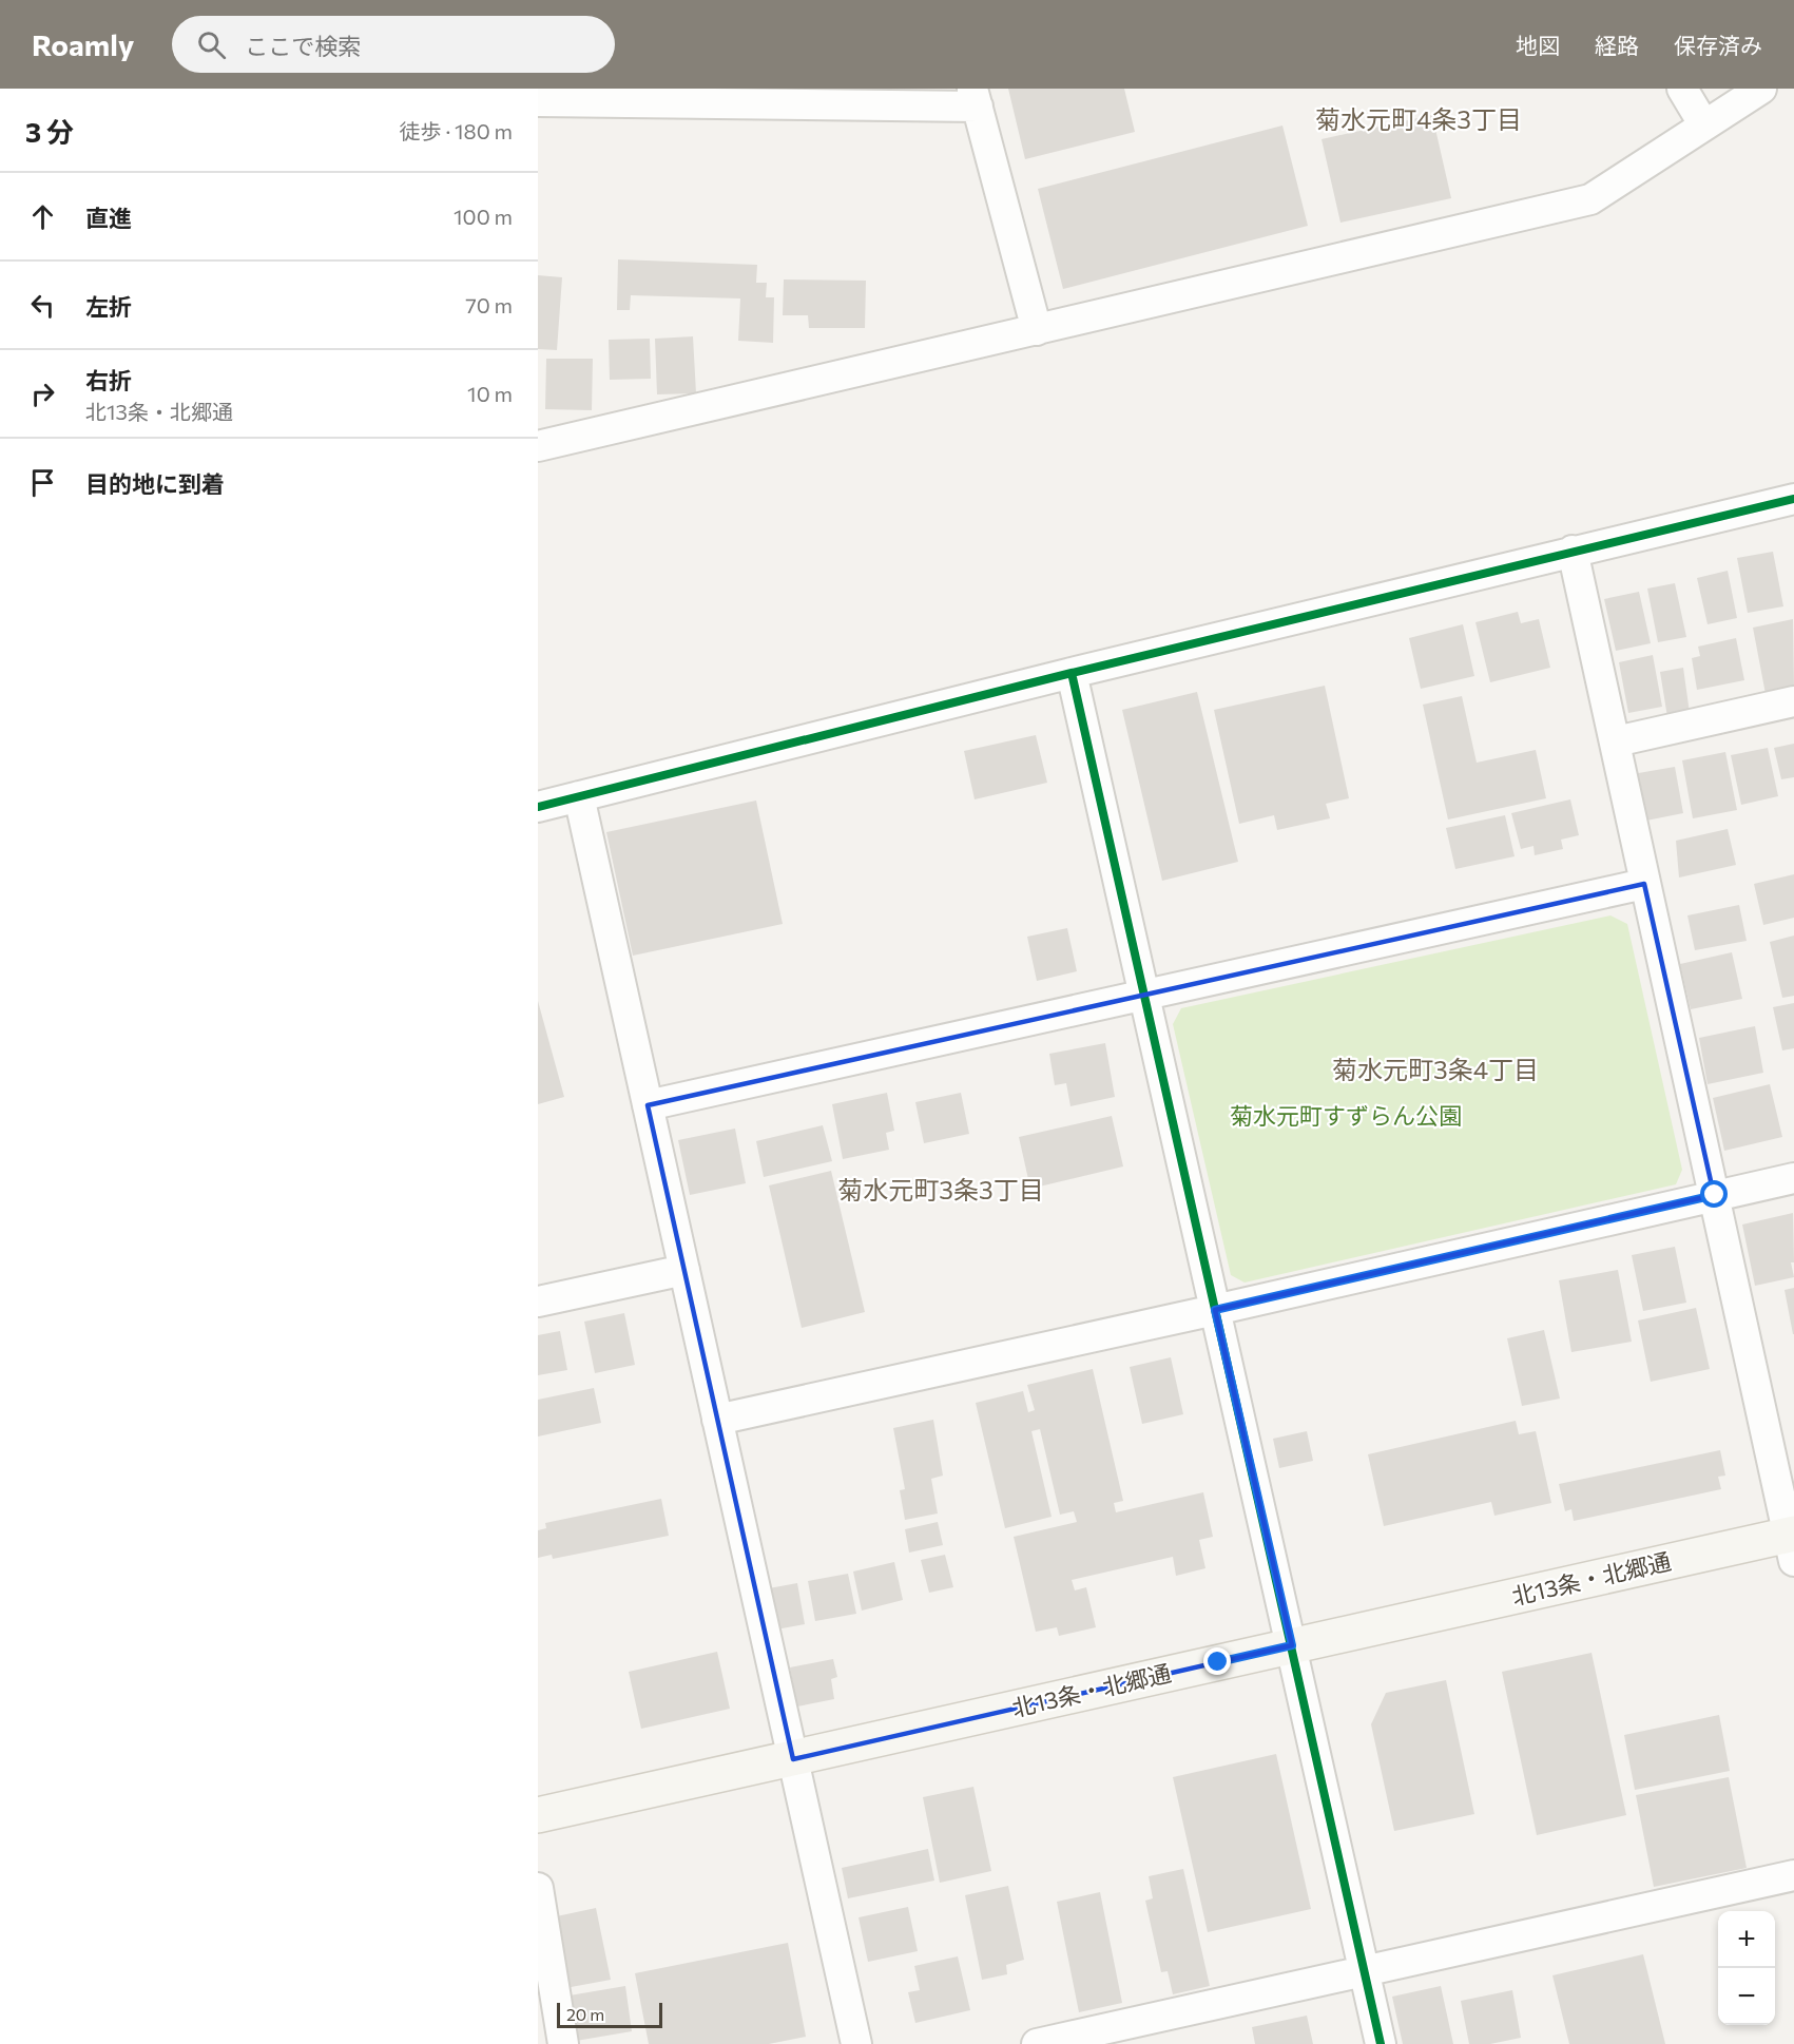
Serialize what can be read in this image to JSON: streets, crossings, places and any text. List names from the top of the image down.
{
  "streets": {
    "street": ["北13条・北郷通"]
  },
  "districts": ["菊水元町4条3丁目", "菊水元町3条4丁目", "菊水元町3条3丁目"],
  "parks": ["菊水元町すずらん公園"],
  "scale_bar": "20 m",
  "page": {
    "header": "Roamly",
    "search": "ここで検索",
    "nav": ["地図", "経路", "保存済み"],
    "heading": ["3 分", "徒歩 · 180 m"],
    "list": [
      ["直進", "100 m"],
      ["左折", "70 m"],
      ["右折", "北13条・北郷通", "10 m"],
      "目的地に到着"
    ],
    "map_buttons": ["+", "−"],
    "scale": "20 m"
  }
}
